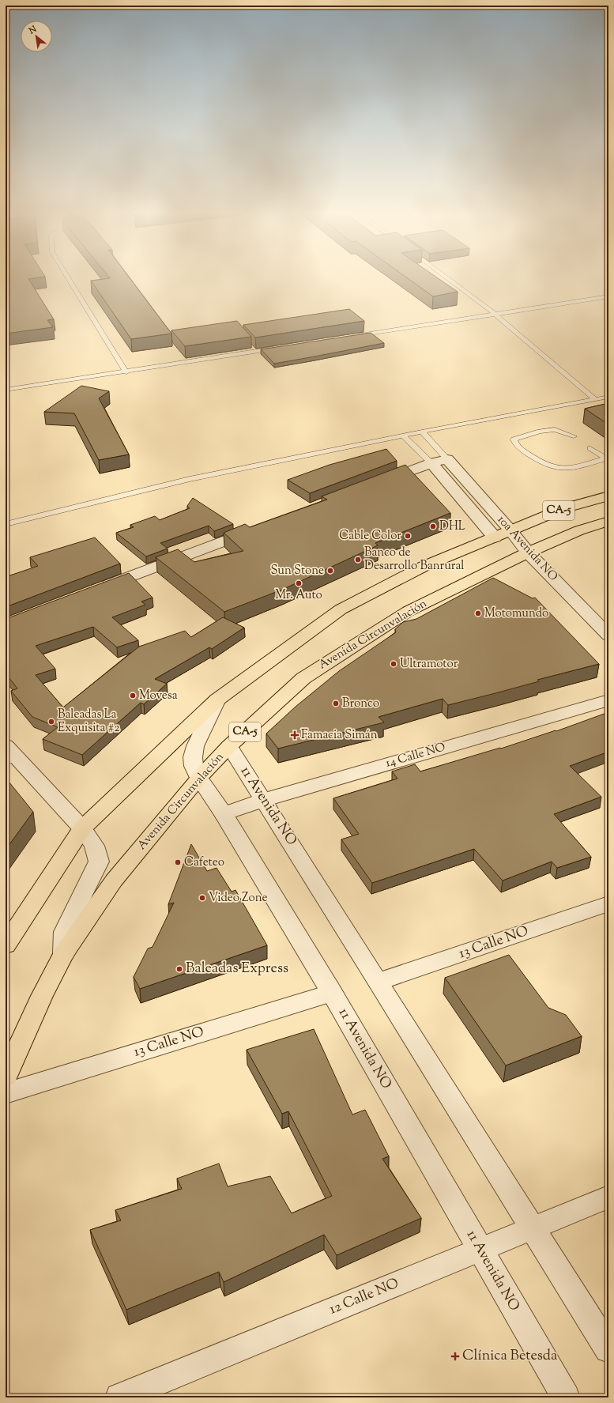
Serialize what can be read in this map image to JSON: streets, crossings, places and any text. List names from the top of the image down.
{
  "streets": {
    "highway": ["CA-5", "Avenida Circunvalación"],
    "street": [
      "10a Avenida NO",
      "14 Calle NO",
      "11 Avenida NO",
      "13 Calle NO",
      "12 Calle NO"
    ]
  },
  "crossings": [
    ["CA-5", "10a Avenida NO"],
    ["CA-5", "11 Avenida NO"],
    ["10a Avenida NO", "Avenida Circunvalación"],
    ["Avenida Circunvalación", "11 Avenida NO"],
    ["14 Calle NO", "11 Avenida NO"],
    ["11 Avenida NO", "13 Calle NO"],
    ["11 Avenida NO", "12 Calle NO"]
  ],
  "places": {
    "other": [
      "DHL",
      "Cable Color",
      "Banco de Desarrollo Banrural",
      "Sun Stone",
      "Mr. Auto",
      "Motomundo",
      "Ultramotor",
      "Movesa",
      "Bronco",
      "Baleadas La Exquisita #2",
      "Cafeteo",
      "Video Zone",
      "Baleadas Express"
    ],
    "health": ["Famacia Simán", "Clínica Betesda"]
  },
  "north": "top left"
}
